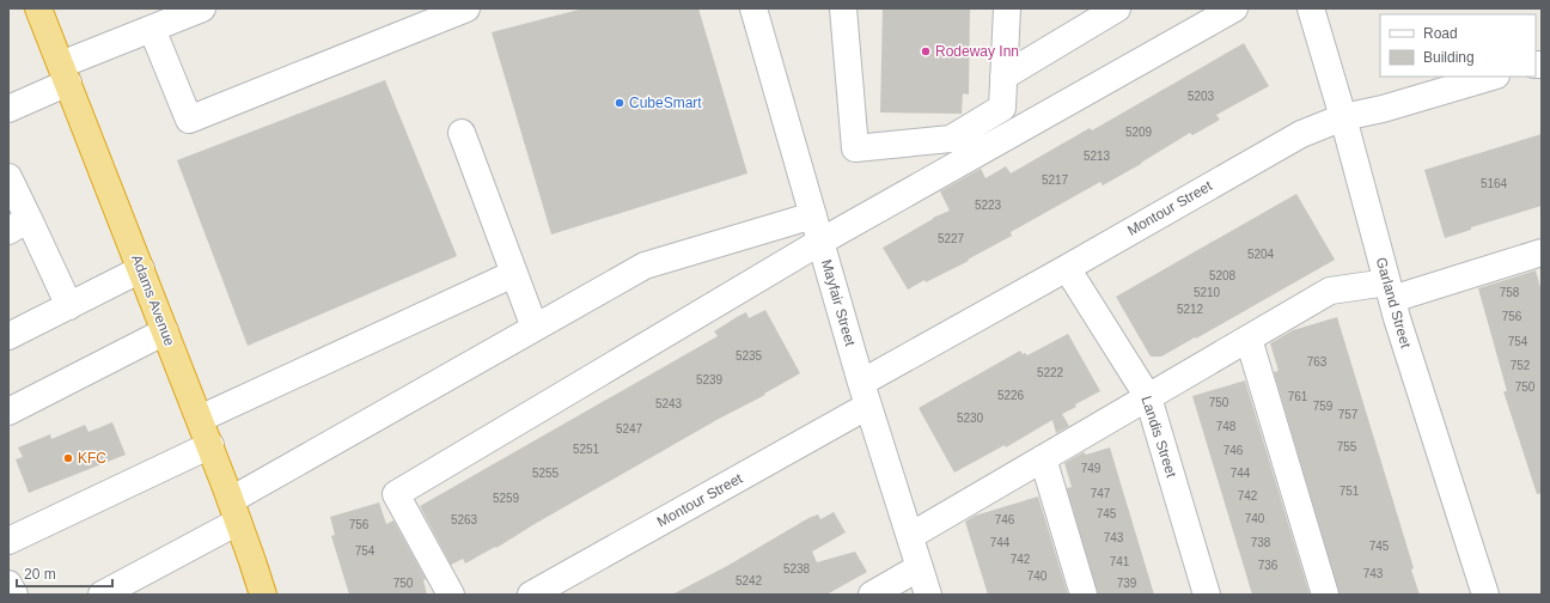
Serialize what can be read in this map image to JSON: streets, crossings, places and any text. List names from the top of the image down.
{
  "streets": {
    "highway": ["Adams Avenue"],
    "street": [
      "Montour Street",
      "Mayfair Street",
      "Garland Street",
      "Landis Street"
    ]
  },
  "crossings": [
    ["Montour Street", "Mayfair Street"],
    ["Montour Street", "Garland Street"],
    ["Montour Street", "Landis Street"]
  ],
  "places": ["Rodeway Inn", "CubeSmart", "KFC"],
  "house_numbers": [
    "5203",
    "5209",
    "5213",
    "5217",
    "5164",
    "5223",
    "5227",
    "5204",
    "5208",
    "5210",
    "758",
    "5212",
    "756",
    "754",
    "5235",
    "763",
    "752",
    "5222",
    "5239",
    "750",
    "5226",
    "761",
    "750",
    "5243",
    "759",
    "757",
    "5230",
    "748",
    "5247",
    "755",
    "5251",
    "746",
    "749",
    "5255",
    "744",
    "751",
    "747",
    "742",
    "5259",
    "745",
    "740",
    "5263",
    "746",
    "756",
    "743",
    "744",
    "738",
    "745",
    "754",
    "742",
    "741",
    "736",
    "5238",
    "743",
    "740",
    "5242",
    "750",
    "739"
  ],
  "legend": ["Road", "Building"],
  "scale_bar": "20 m"
}
